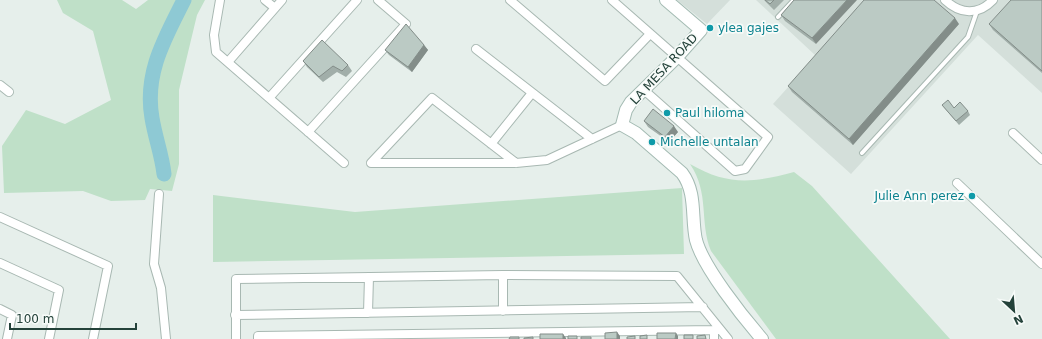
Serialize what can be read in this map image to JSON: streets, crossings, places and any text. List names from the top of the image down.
{
  "streets": {
    "street": ["LA MESA ROAD"]
  },
  "places": [
    "ylea gajes",
    "Paul hiloma",
    "Michelle untalan",
    "Julie Ann perez"
  ],
  "scale_bar": "100 m",
  "north": "bottom right"
}
